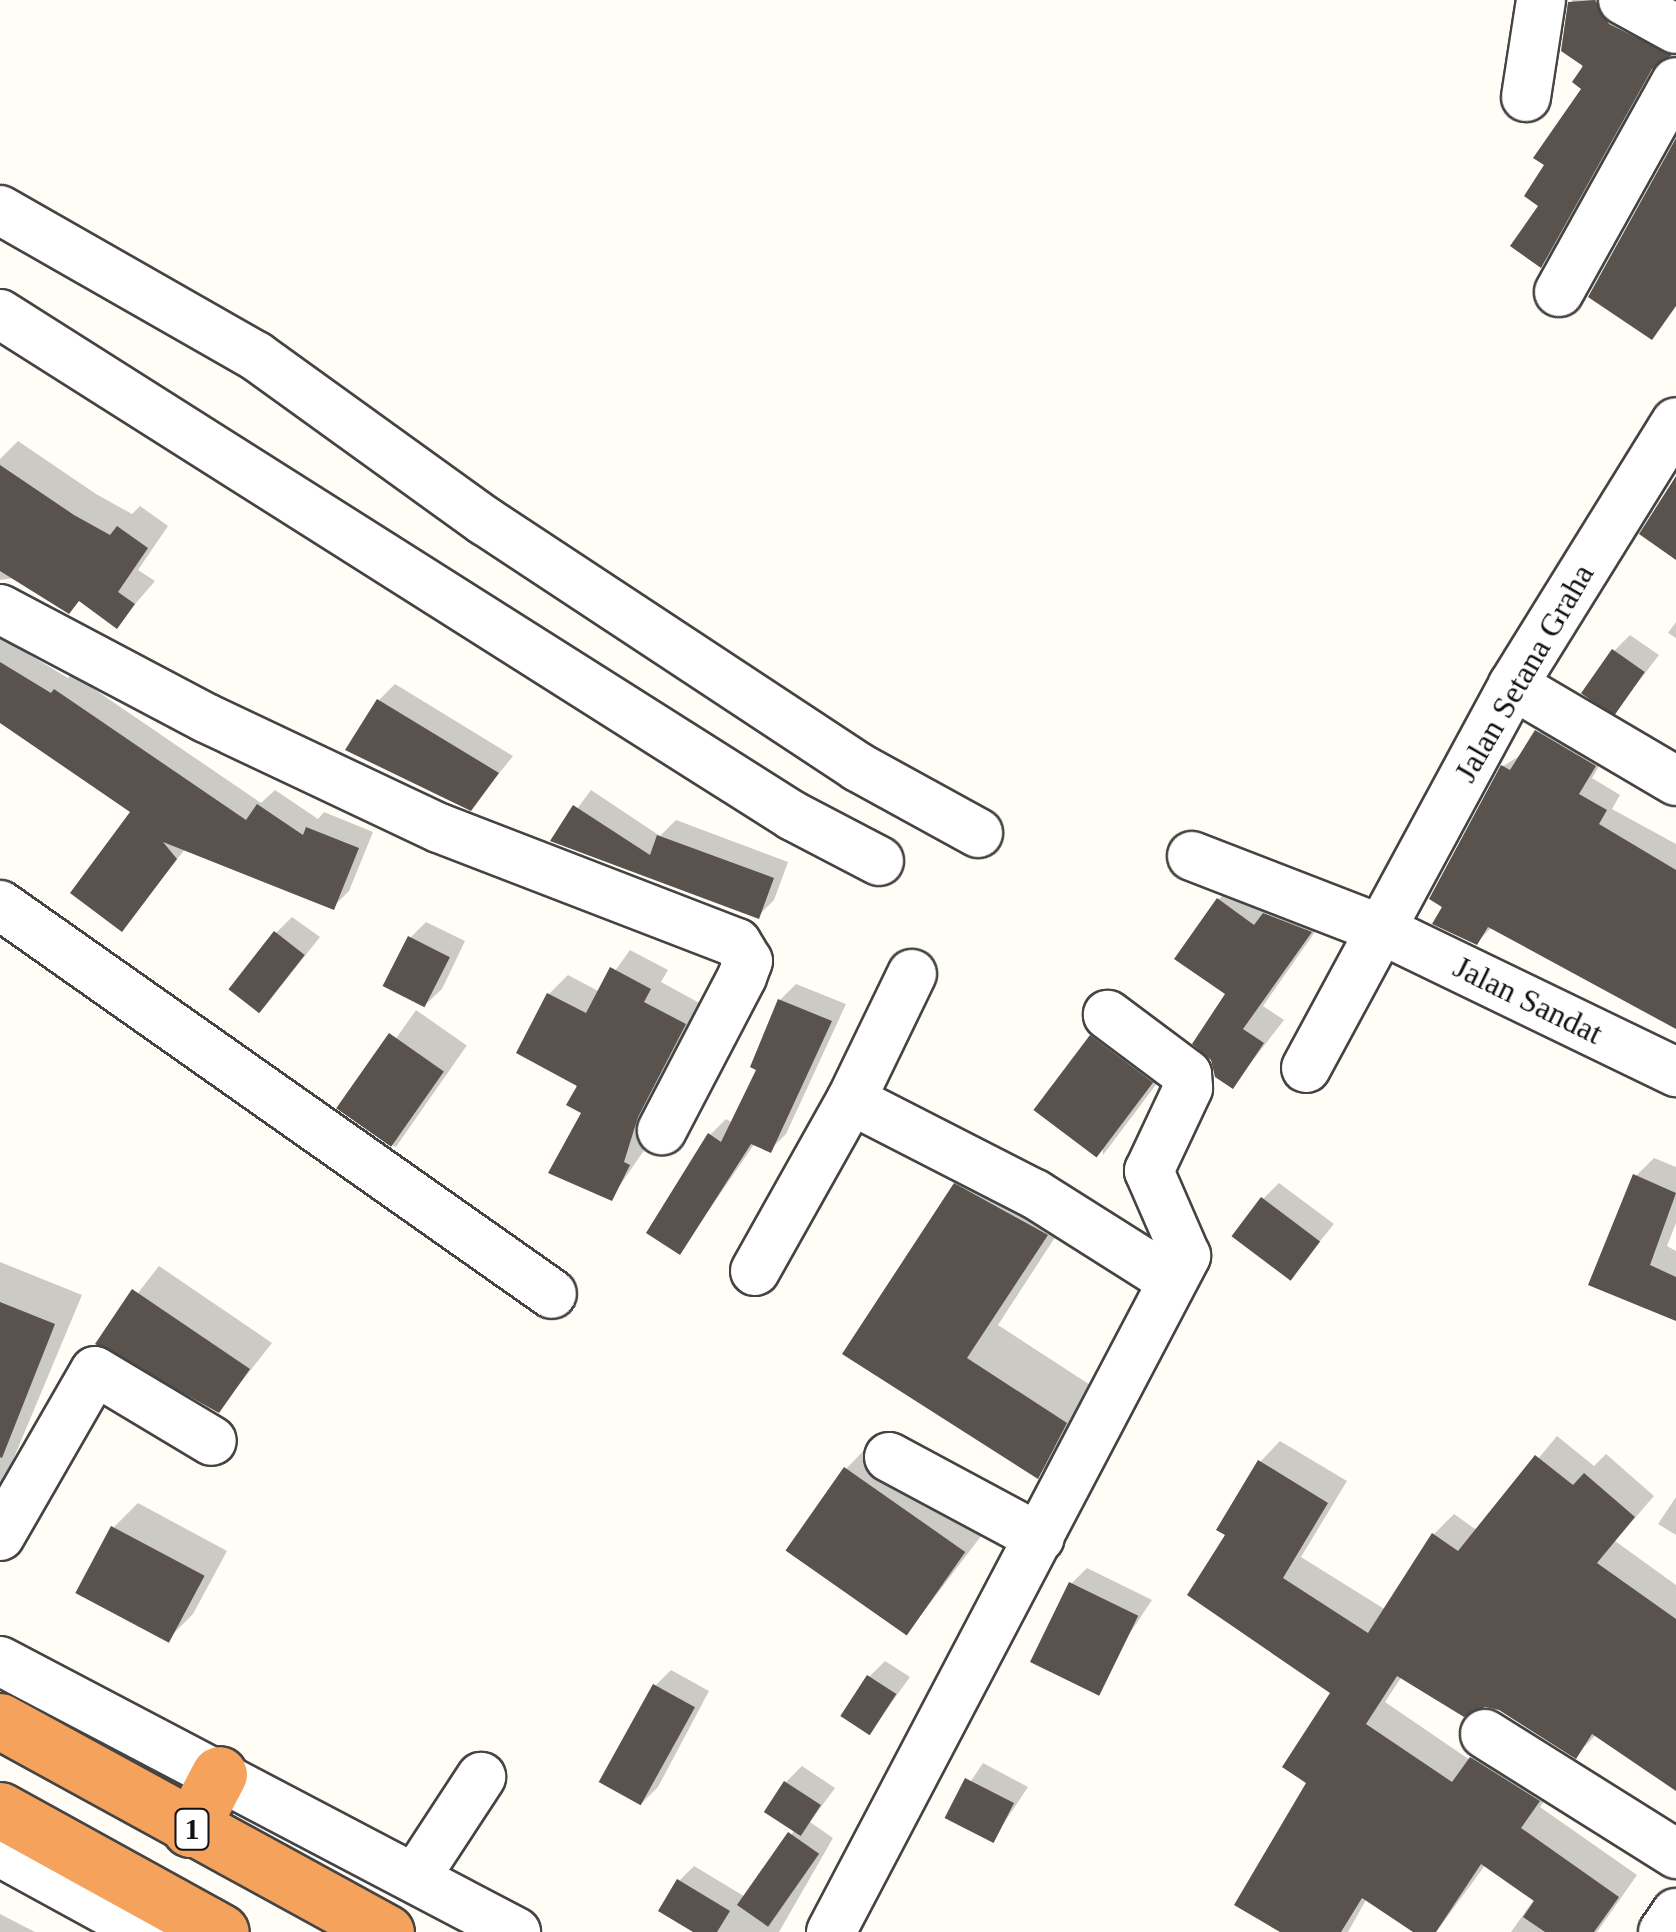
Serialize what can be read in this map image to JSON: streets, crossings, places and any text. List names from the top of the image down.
{
  "streets": {
    "highway": ["1"],
    "street": ["Jalan Setana Graha", "Jalan Sandat"]
  },
  "crossings": [
    ["Jalan Setana Graha", "Jalan Sandat"]
  ]
}
